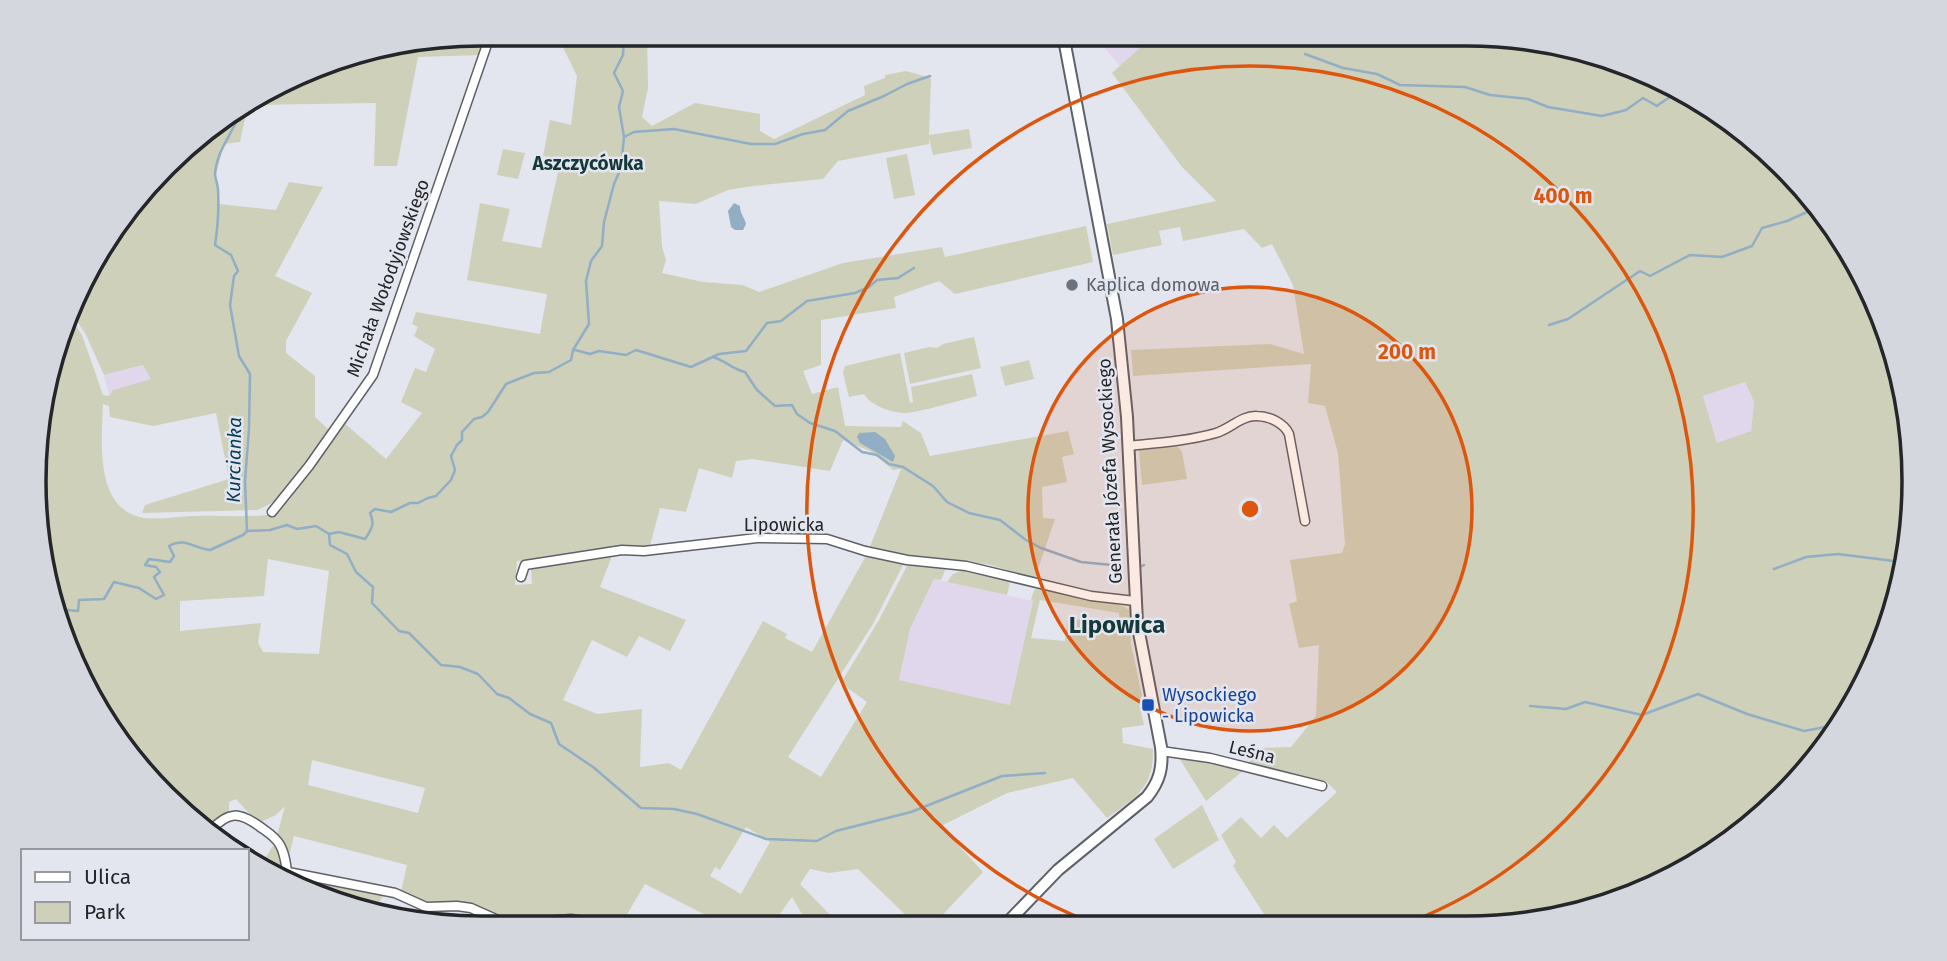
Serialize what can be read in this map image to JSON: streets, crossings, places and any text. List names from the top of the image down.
{
  "streets": {
    "street": [
      "Michała Wołodyjowskiego",
      "Generała Józefa Wysockiego",
      "Lipowicka",
      "Leśna"
    ]
  },
  "crossings": [
    ["Generała Józefa Wysockiego", "Lipowicka"],
    ["Generała Józefa Wysockiego", "Leśna"]
  ],
  "districts": ["Aszczycówka", "Lipowica"],
  "water": ["Kurcianka"],
  "places": {
    "other": ["Kaplica domowa"],
    "transit": ["Wysockiego - Lipowicka"]
  },
  "legend": ["Ulica", "Park"],
  "rings": ["400 m", "200 m"]
}
